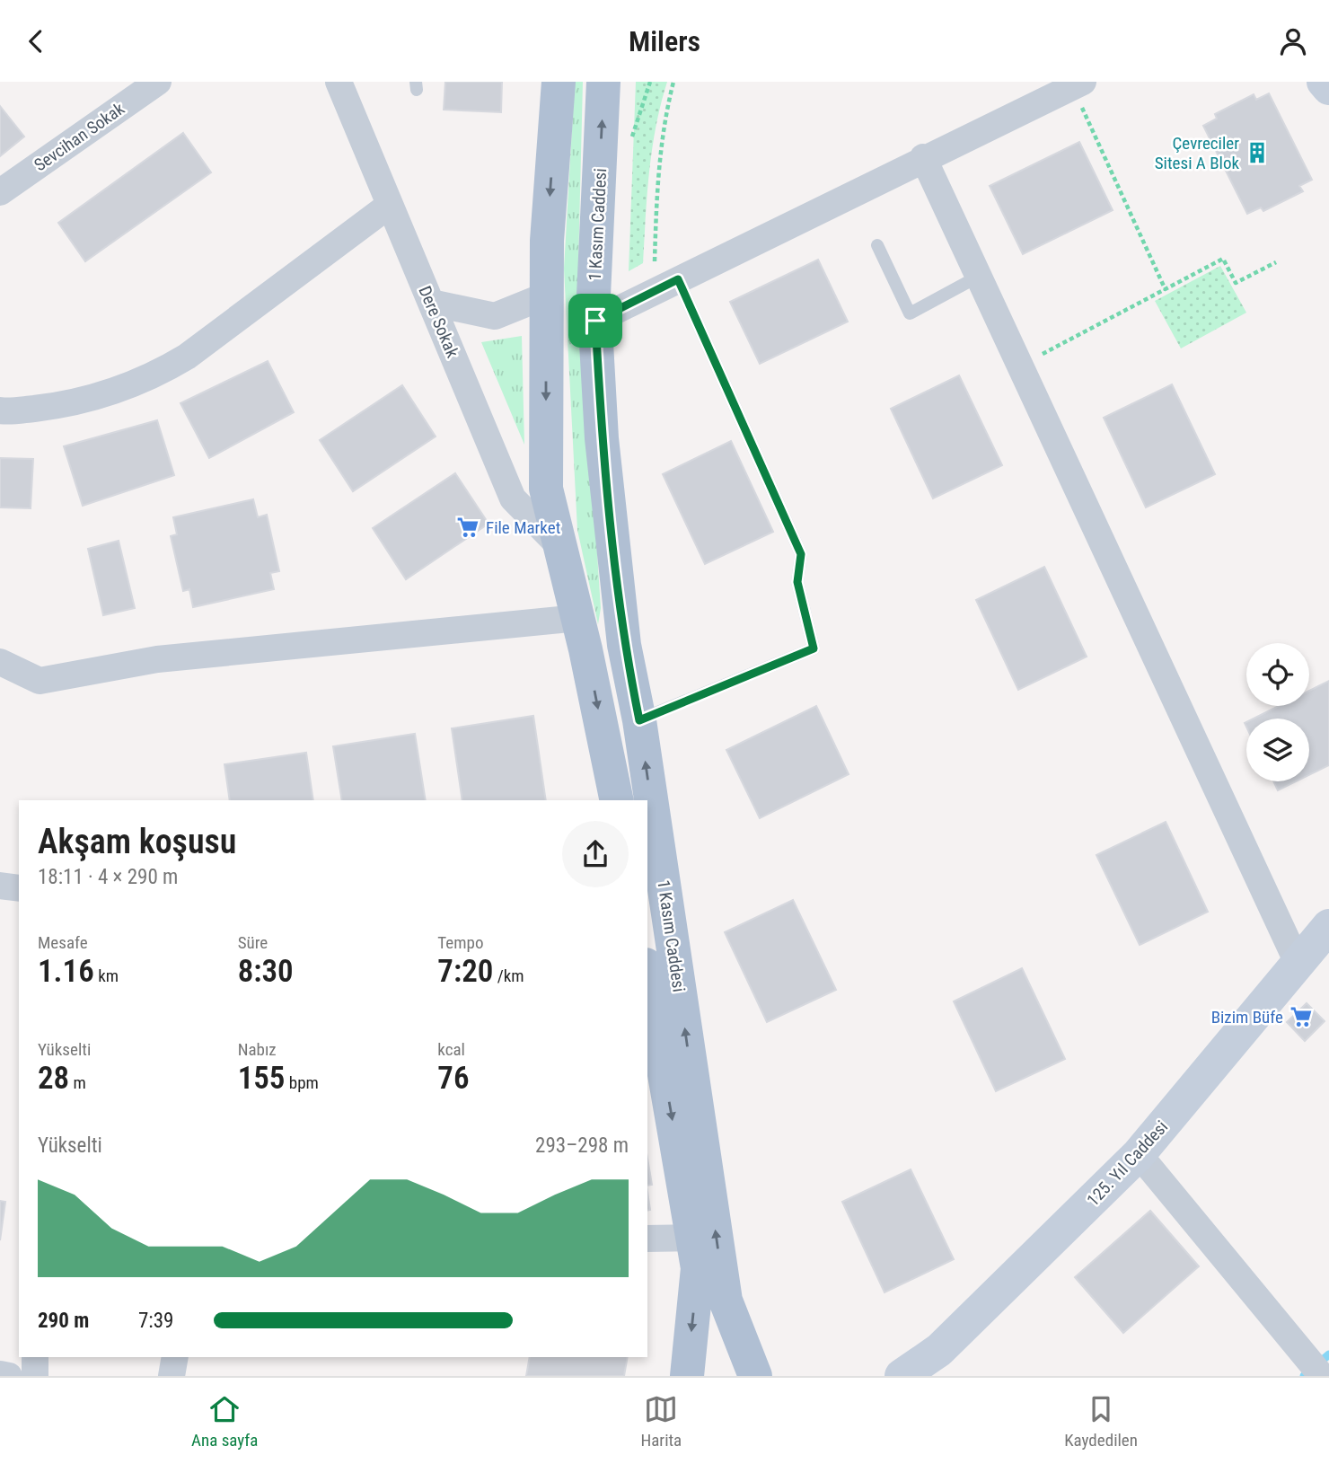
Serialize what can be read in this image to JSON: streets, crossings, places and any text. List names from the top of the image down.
{
  "streets": {
    "main road": ["1 Kasım Caddesi"],
    "street": ["Sevcihan Sokak", "Dere Sokak", "125. Yıl Caddesi"]
  },
  "places": {
    "building": ["Çevreciler Sitesi A Blok"],
    "supermarket": ["File Market", "Bizim Büfe"]
  },
  "page": {
    "header": "Milers",
    "heading": ["Akşam koşusu", "18:11 · 4 × 290 m"],
    "stats": [
      ["Mesafe", "1.16 km"],
      ["Süre", "8:30"],
      ["Tempo", "7:20 /km"],
      ["Yükselti", "28 m"],
      ["Nabız", "155 bpm"],
      ["kcal", "76"]
    ],
    "chart": ["Yükselti", "293–298 m"],
    "list": [
      {
        "name": "290 m",
        "note": "7:39"
      }
    ],
    "tabs": ["Ana sayfa", "Harita", "Kaydedilen"]
  }
}
